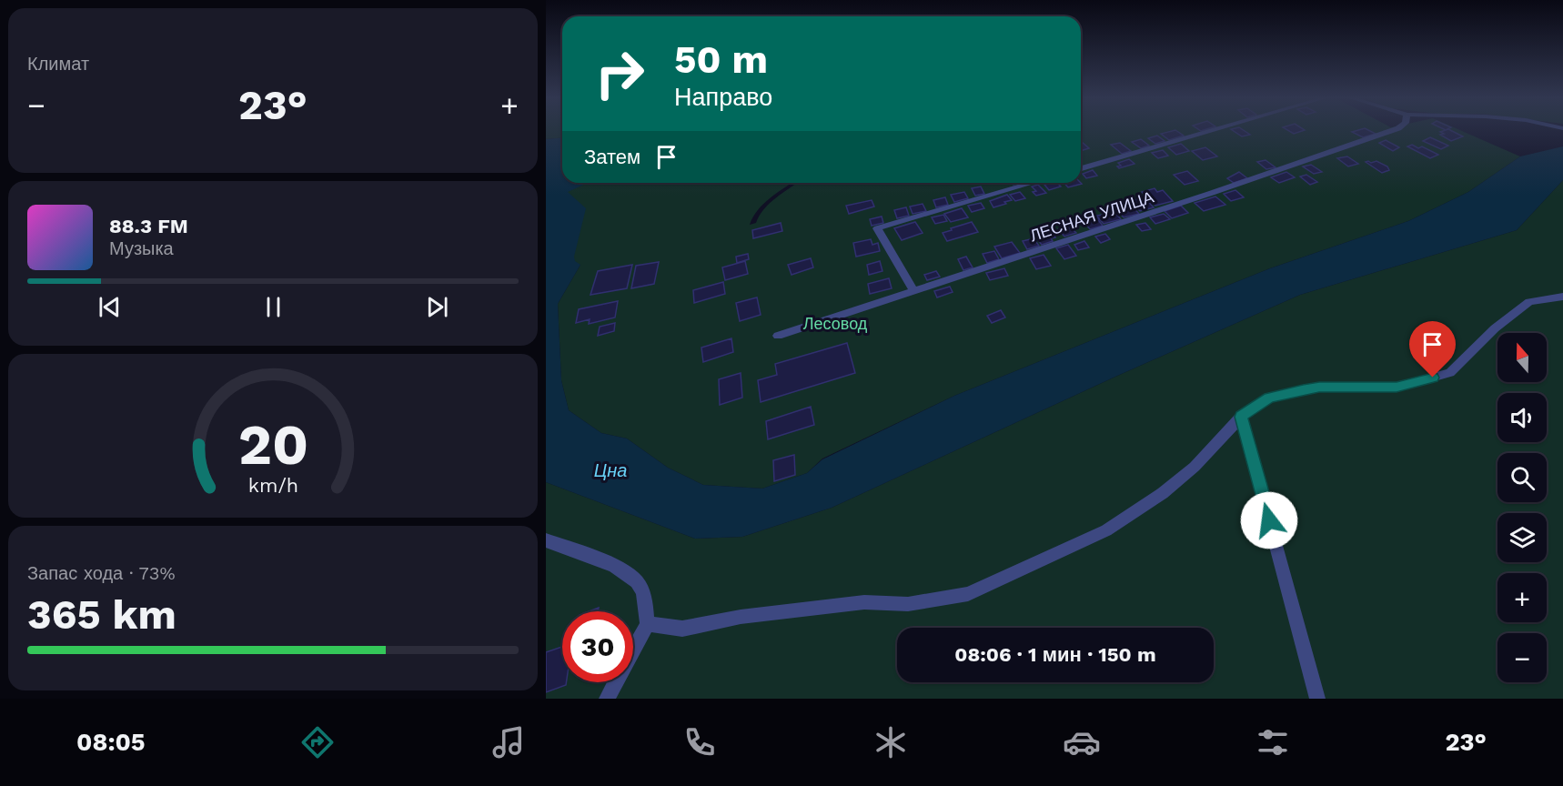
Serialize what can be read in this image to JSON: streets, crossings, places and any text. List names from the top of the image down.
{
  "streets": {
    "street": ["ЛЕСНАЯ УЛИЦА"]
  },
  "water": ["Цна"],
  "parks": ["Лесовод"],
  "north": "top",
  "page": {
    "tile": [
      "Климат",
      ["Запас хода · 73%", "365 km"]
    ],
    "turn": ["50 m", "Направо"],
    "heat": ["−", "23°", "+"],
    "then": "Затем",
    "song": ["88.3 FM", "Музыка"],
    "map_buttons": ["+", "−"],
    "limit": "30",
    "trip": "08:06 · 1 мин · 150 m",
    "tabs": ["08:05", "23°"],
    "gauge": ["20", "km/h"]
  }
}
